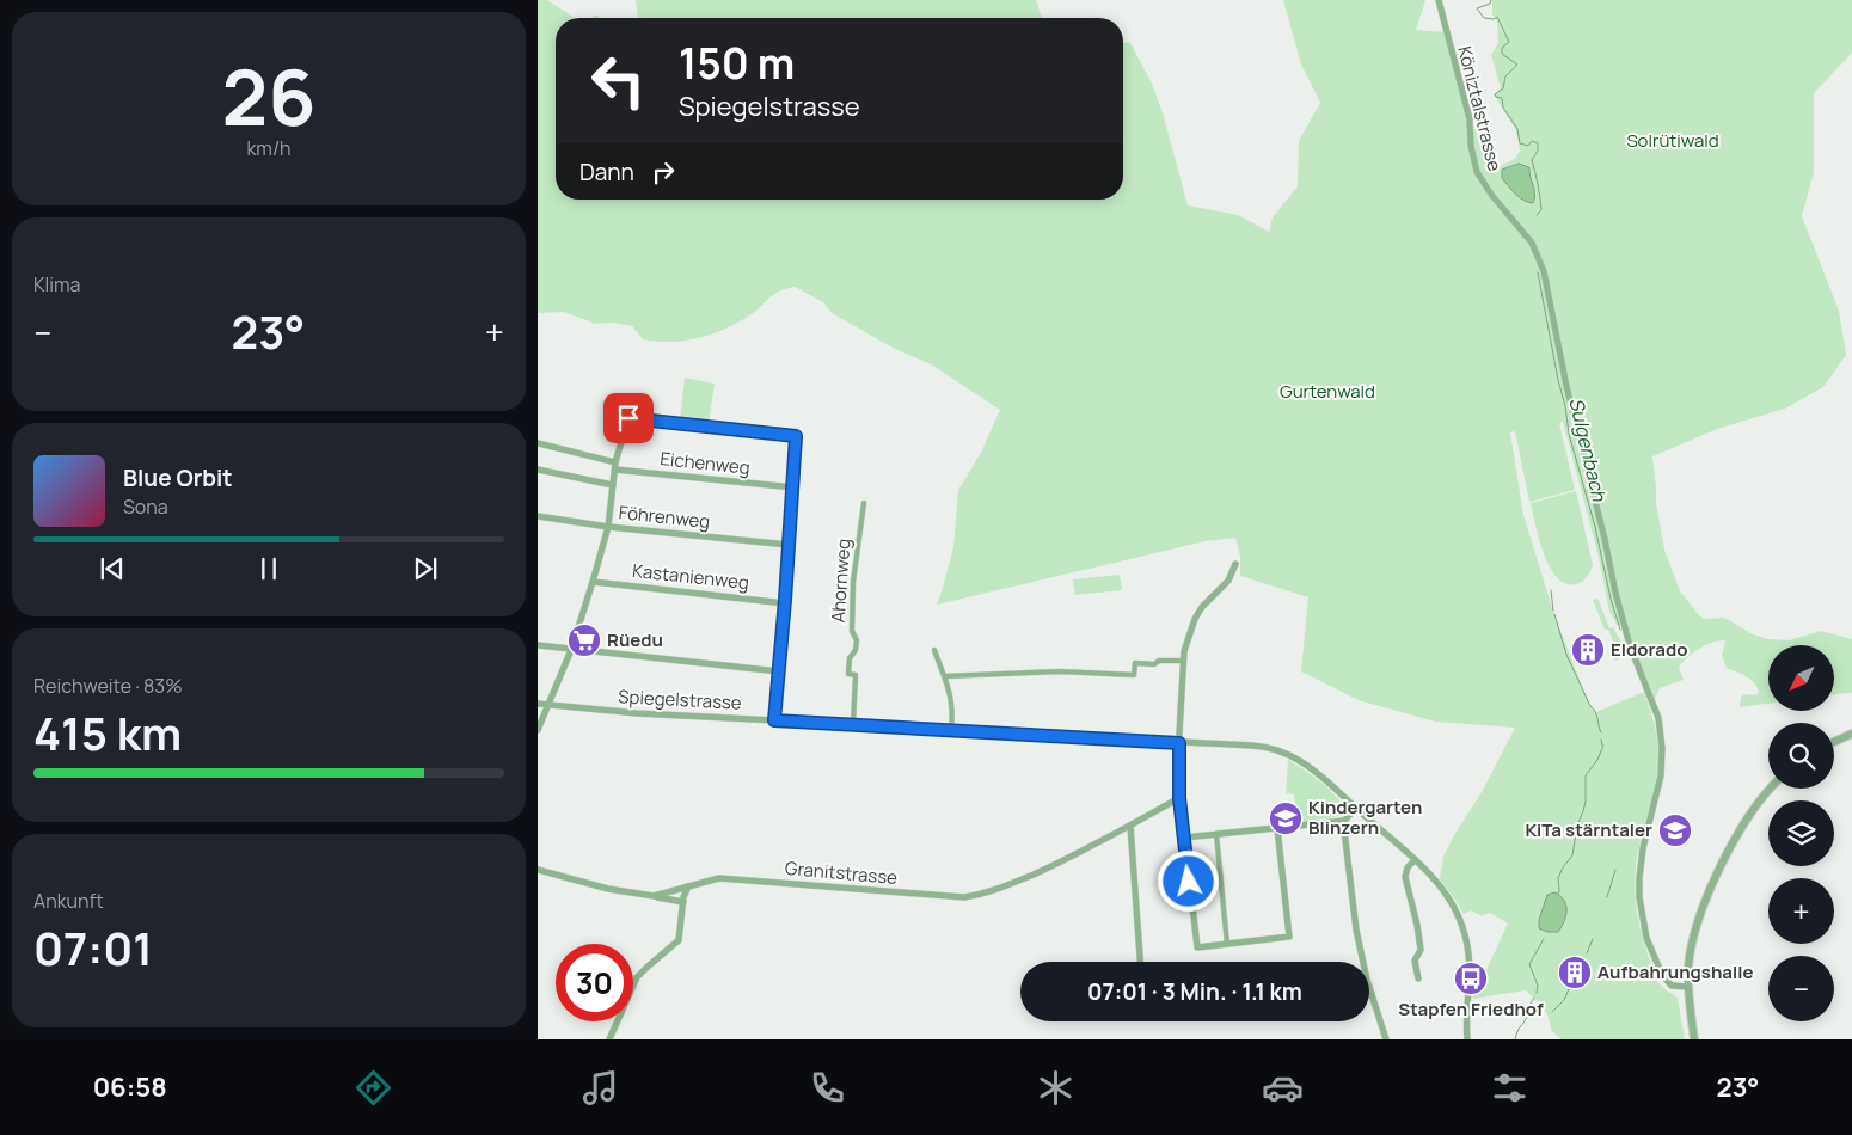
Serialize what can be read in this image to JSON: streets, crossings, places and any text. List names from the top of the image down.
{
  "streets": {
    "street": [
      "Köniztalstrasse",
      "Eichenweg",
      "Föhrenweg",
      "Kastanienweg",
      "Ahornweg",
      "Spiegelstrasse",
      "Granitstrasse"
    ]
  },
  "crossings": [
    ["Ahornweg", "Spiegelstrasse"]
  ],
  "water": ["Sulgenbach"],
  "parks": ["Solrütiwald", "Gurtenwald"],
  "places": {
    "supermarket": ["Rüedu"],
    "building": ["Eldorado", "Aufbahrungshalle"],
    "school or university": ["Kindergarten Blinzern", "KiTa stärntaler"],
    "bus stop": ["Stapfen Friedhof"]
  },
  "north": "bottom left",
  "page": {
    "tile": [
      ["26", "km/h"],
      "Klima",
      ["Reichweite · 83%", "415 km"],
      ["Ankunft", "07:01"]
    ],
    "turn": ["150 m", "Spiegelstrasse"],
    "then": "Dann",
    "heat": ["−", "23°", "+"],
    "song": ["Blue Orbit", "Sona"],
    "map_buttons": ["+", "−"],
    "limit": "30",
    "trip": "07:01 · 3 Min. · 1.1 km",
    "tabs": ["06:58", "23°"]
  }
}
